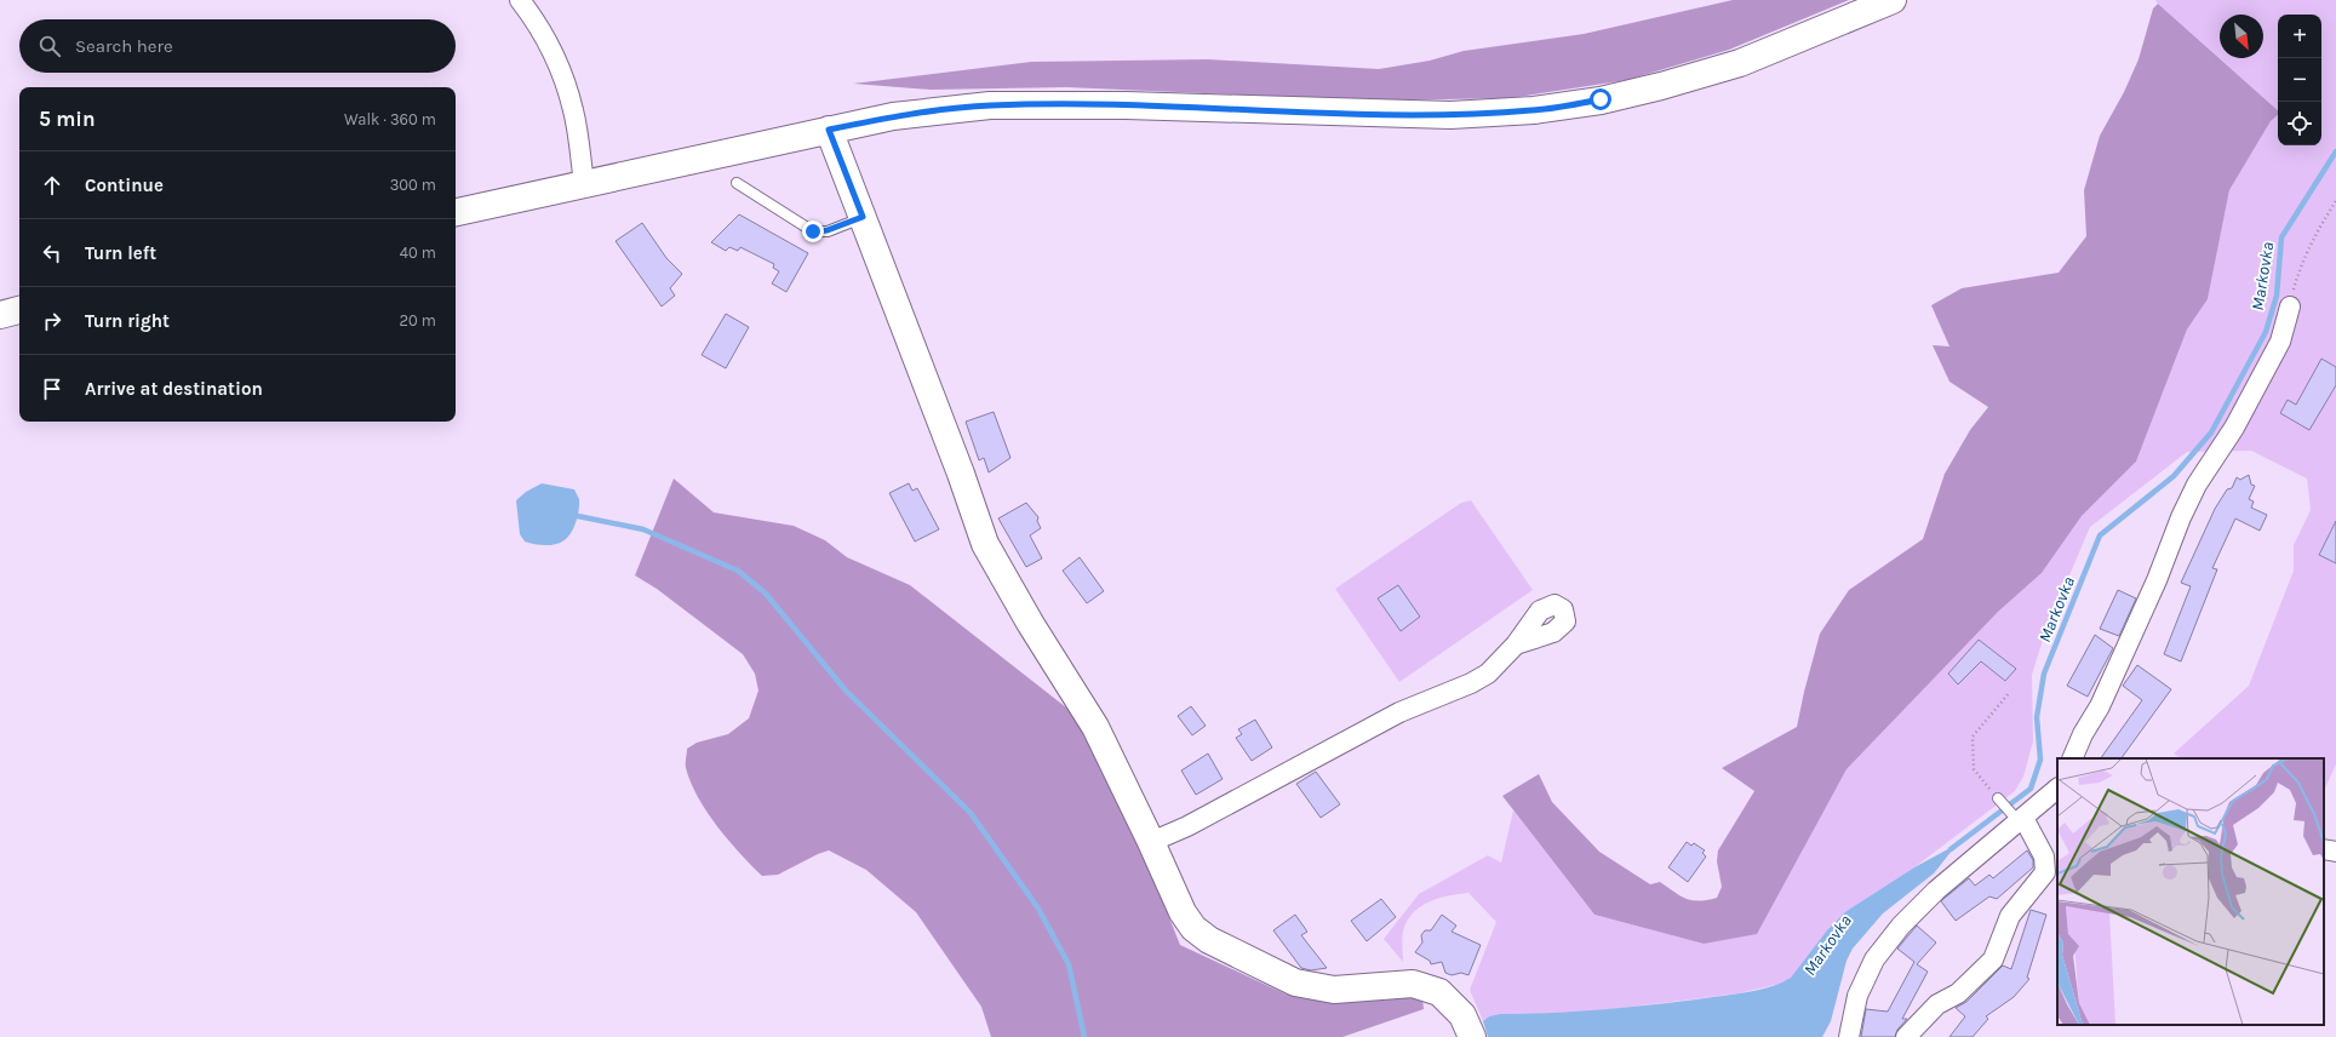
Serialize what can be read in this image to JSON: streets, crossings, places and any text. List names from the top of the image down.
{
  "water": ["Markovka"],
  "north": "bottom right",
  "page": {
    "map_buttons": ["+", "−"],
    "search": "Search here",
    "heading": ["5 min", "Walk · 360 m"],
    "list": [
      ["Continue", "300 m"],
      ["Turn left", "40 m"],
      ["Turn right", "20 m"],
      "Arrive at destination"
    ]
  }
}
